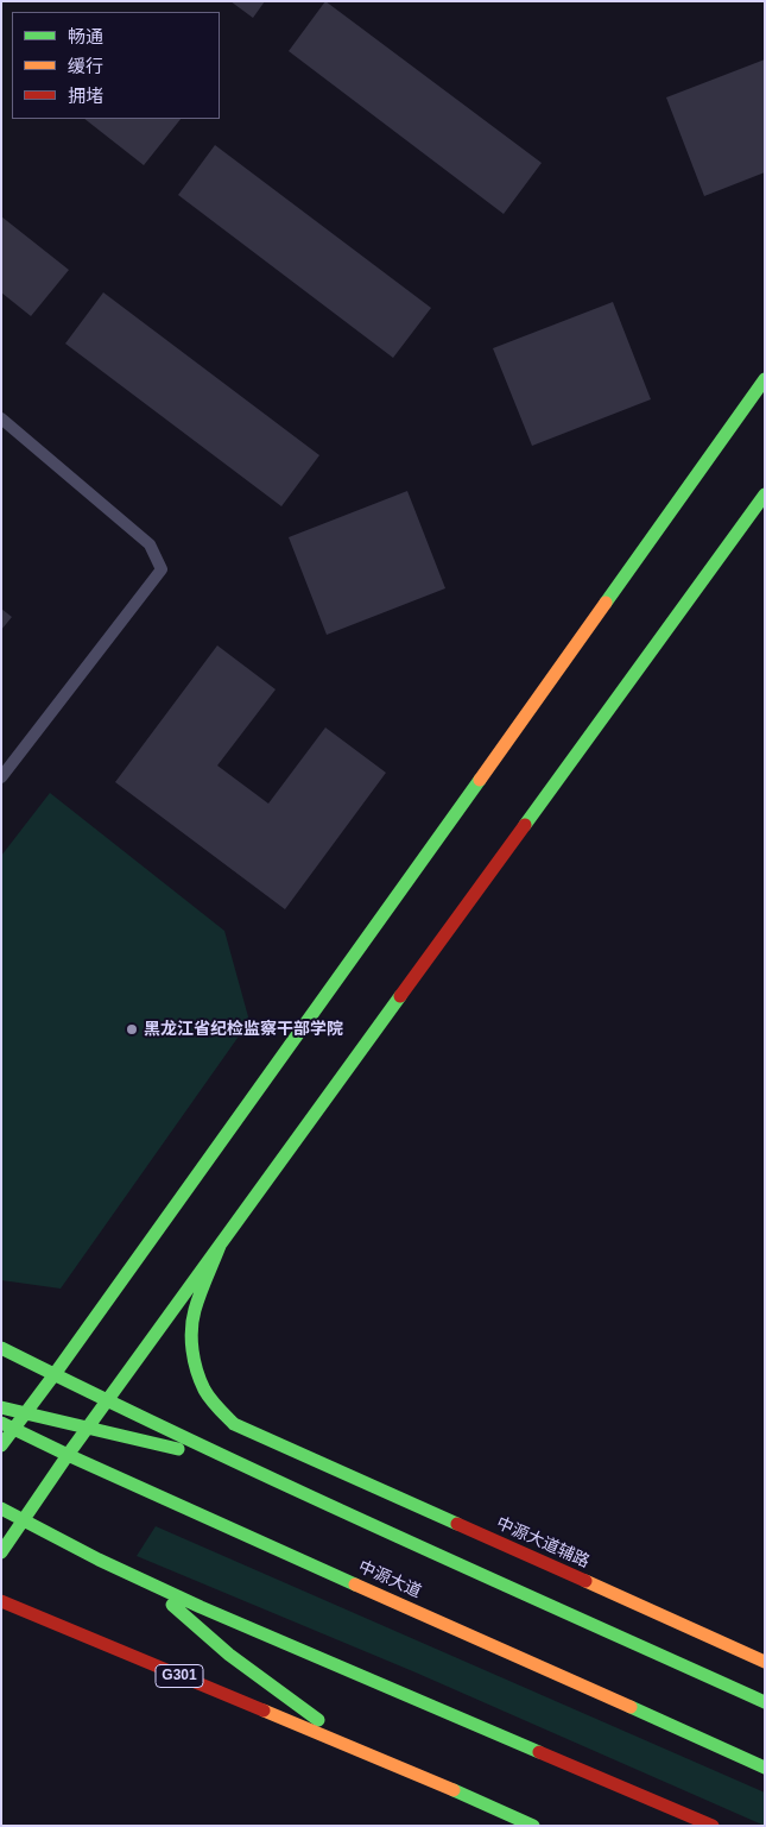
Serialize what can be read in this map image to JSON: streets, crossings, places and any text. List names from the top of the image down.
{
  "streets": {
    "main road": ["中源大道辅路", "中源大道", "G301"]
  },
  "places": ["黑龙江省纪检监察干部学院"],
  "legend": ["畅通", "缓行", "拥堵"]
}
